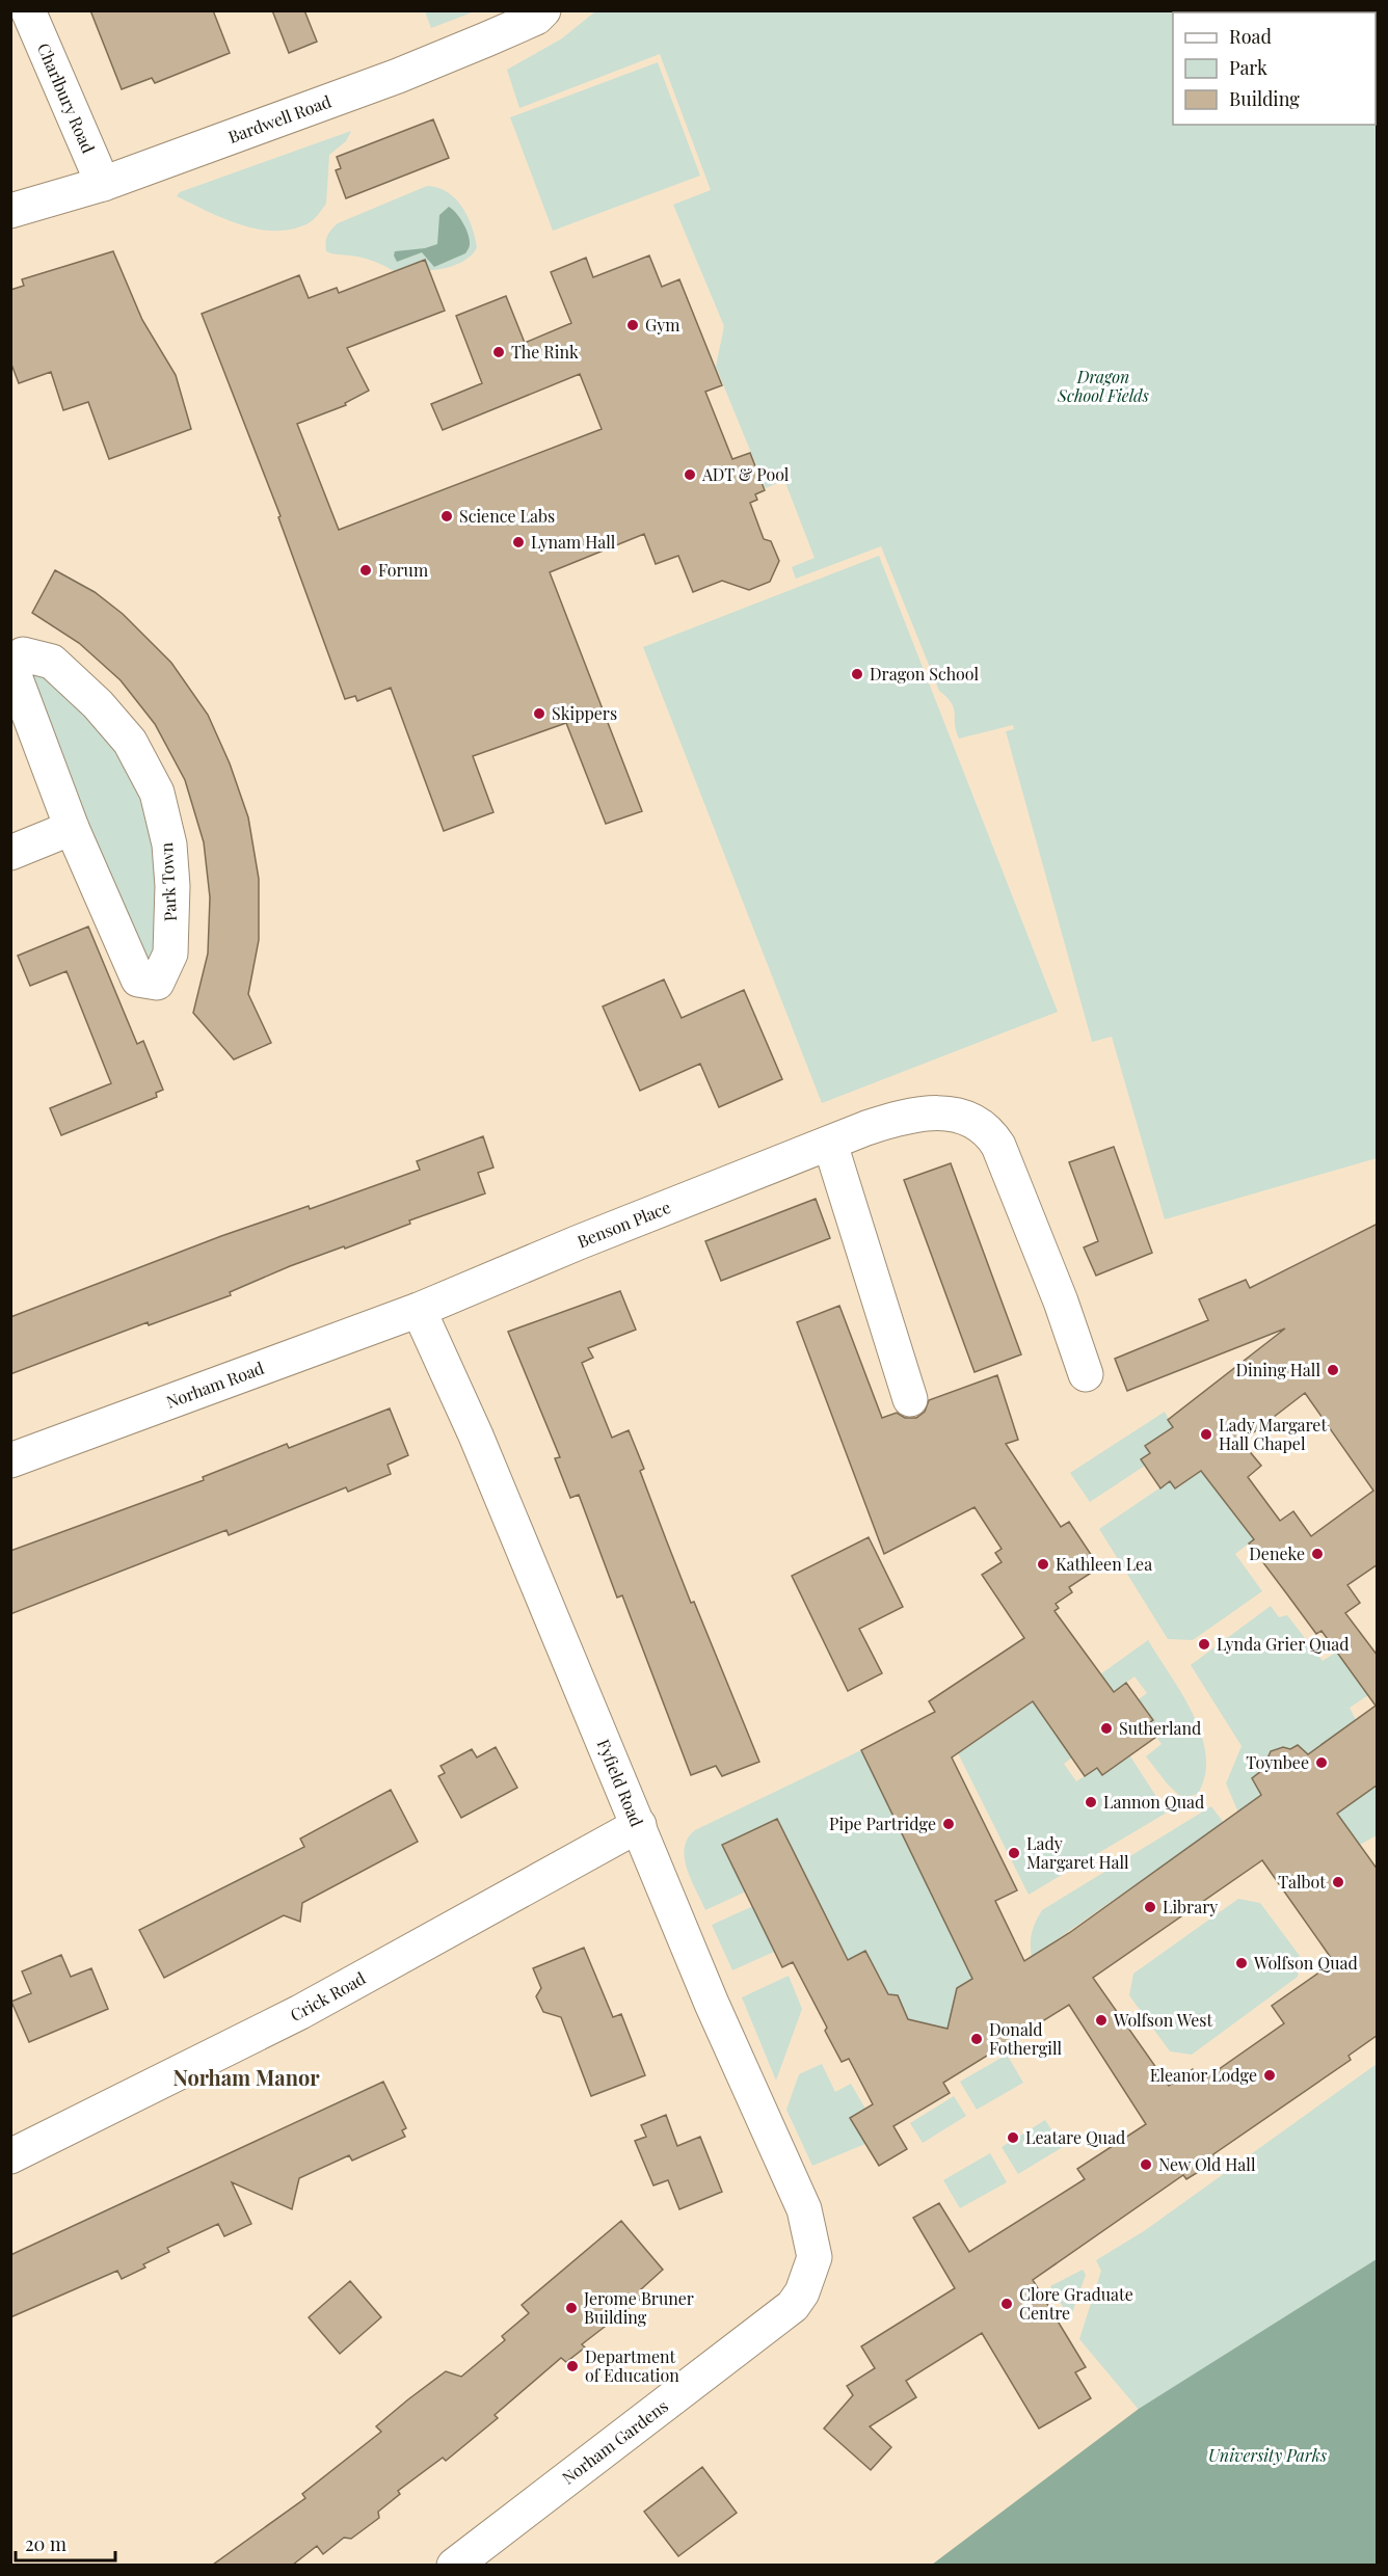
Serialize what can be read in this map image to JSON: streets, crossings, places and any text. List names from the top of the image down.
{
  "streets": {
    "street": [
      "Charlbury Road",
      "Bardwell Road",
      "Park Town",
      "Benson Place",
      "Norham Road",
      "Fyfield Road",
      "Crick Road",
      "Norham Gardens"
    ]
  },
  "crossings": [
    ["Charlbury Road", "Bardwell Road"],
    ["Benson Place", "Norham Road"],
    ["Benson Place", "Fyfield Road"],
    ["Norham Road", "Fyfield Road"],
    ["Fyfield Road", "Crick Road"],
    ["Fyfield Road", "Norham Gardens"]
  ],
  "districts": ["Norham Manor"],
  "parks": ["Dragon School Fields", "University Parks"],
  "places": [
    "Gym",
    "The Rink",
    "ADT & Pool",
    "Science Labs",
    "Lynam Hall",
    "Forum",
    "Dragon School",
    "Skippers",
    "Dining Hall",
    "Lady Margaret Hall Chapel",
    "Deneke",
    "Kathleen Lea",
    "Lynda Grier Quad",
    "Sutherland",
    "Toynbee",
    "Lannon Quad",
    "Pipe Partridge",
    "Lady Margaret Hall",
    "Talbot",
    "Library",
    "Wolfson Quad",
    "Wolfson West",
    "Donald Fothergill",
    "Eleanor Lodge",
    "Leatare Quad",
    "New Old Hall",
    "Clore Graduate Centre",
    "Jerome Bruner Building",
    "Department of Education"
  ],
  "legend": ["Road", "Park", "Building"],
  "scale_bar": "20 m"
}
